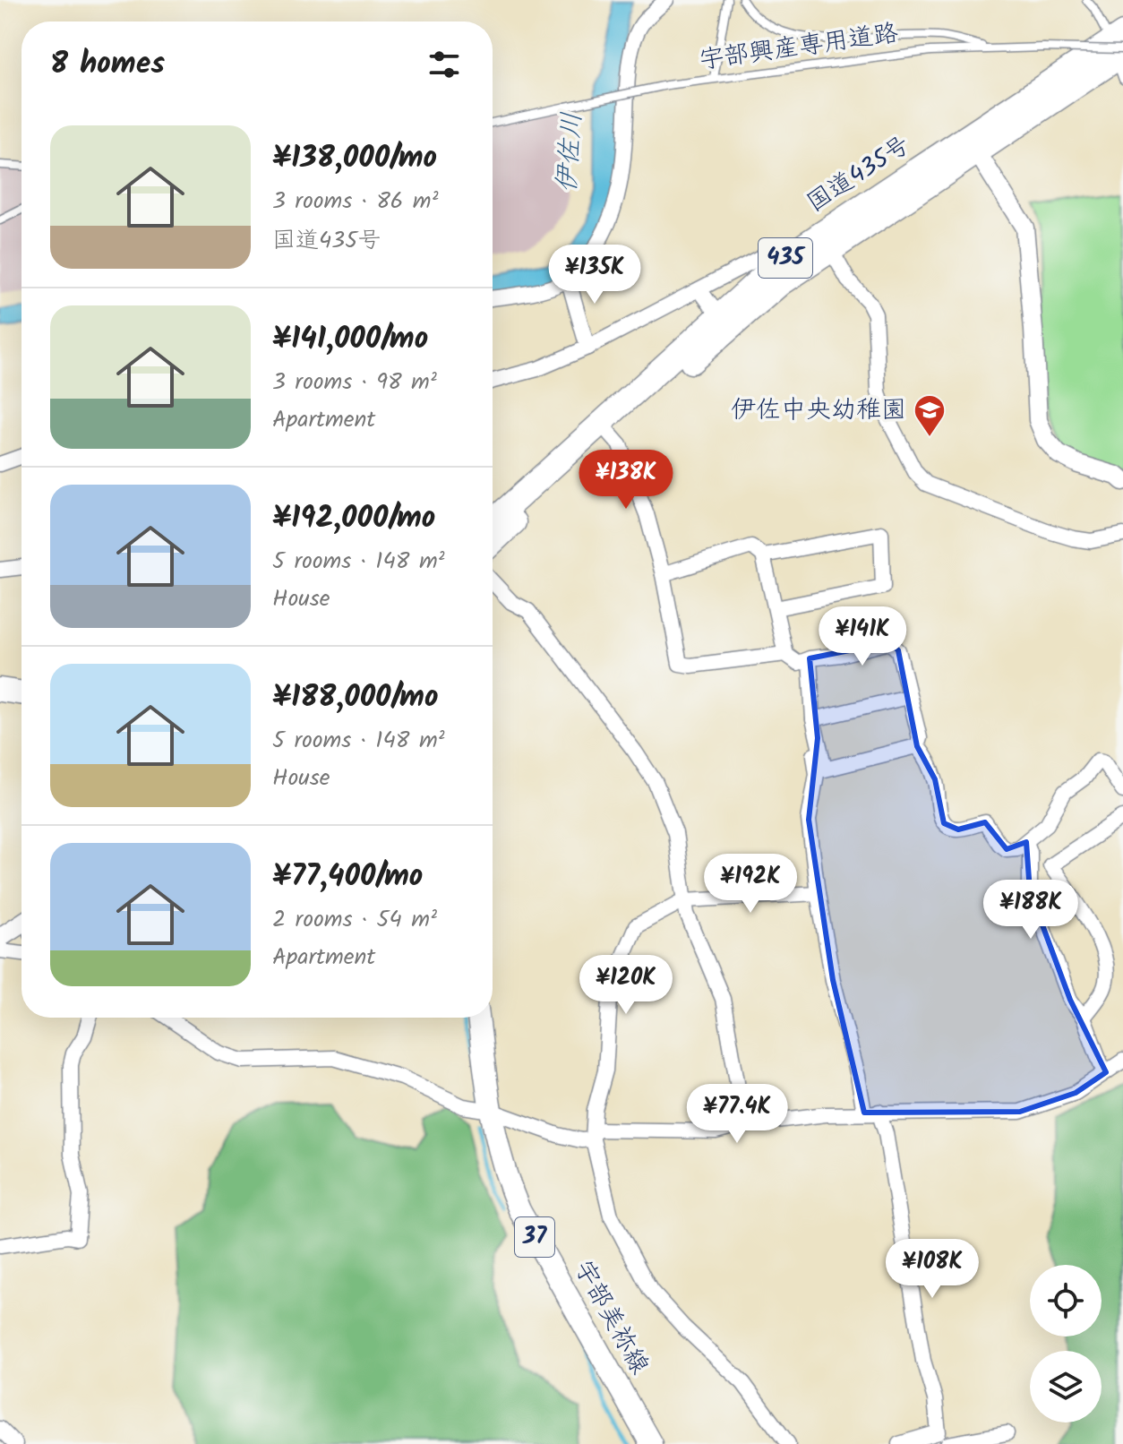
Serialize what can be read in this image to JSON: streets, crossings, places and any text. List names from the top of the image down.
{
  "streets": {
    "highway": ["国道435号", "435"],
    "main road": ["37", "宇部美祢線"],
    "lane": ["宇部興産専用道路"]
  },
  "crossings": [
    ["宇部興産専用道路", "国道435号"]
  ],
  "water": ["伊佐川"],
  "places": {
    "school or university": ["伊佐中央幼稚園"]
  },
  "page": {
    "heading": "8 homes",
    "list": [
      {
        "name": "¥138,000/mo",
        "note": "3 rooms · 86 m² · 国道435号"
      },
      {
        "name": "¥141,000/mo",
        "note": "3 rooms · 98 m² · Apartment"
      },
      {
        "name": "¥192,000/mo",
        "note": "5 rooms · 148 m² · House"
      },
      {
        "name": "¥188,000/mo",
        "note": "5 rooms · 148 m² · House"
      },
      {
        "name": "¥77,400/mo",
        "note": "2 rooms · 54 m² · Apartment"
      }
    ],
    "price": [
      "¥135K",
      "¥138K",
      "¥141K",
      "¥192K",
      "¥188K",
      "¥120K",
      "¥77.4K",
      "¥108K"
    ]
  }
}
